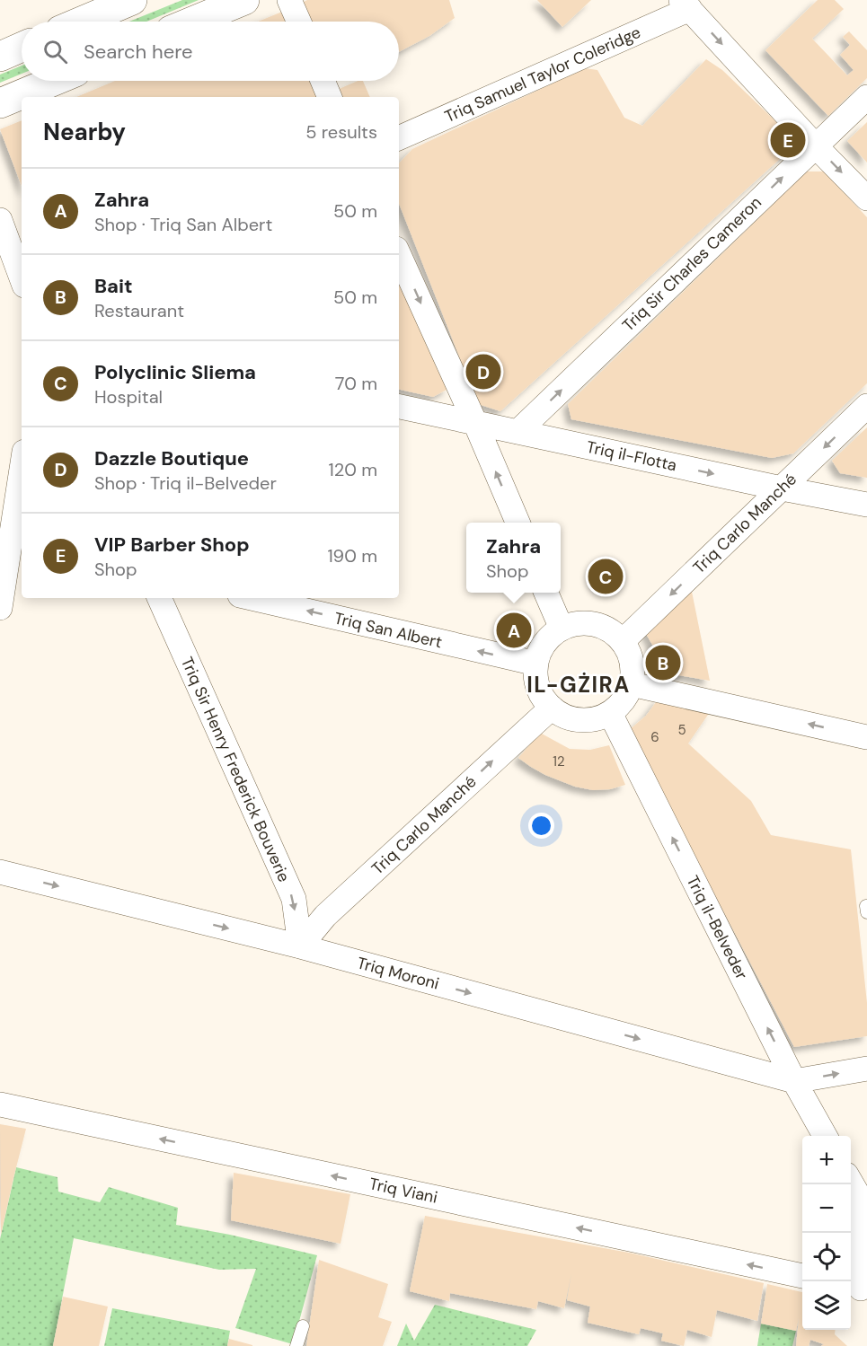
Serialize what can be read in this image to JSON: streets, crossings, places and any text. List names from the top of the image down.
{
  "streets": {
    "street": [
      "Triq Samuel Taylor Coleridge",
      "Triq Sir Charles Cameron",
      "Triq il-Flotta",
      "Triq Carlo Manché",
      "Triq San Albert",
      "Triq Sir Henry Frederick Bouverie",
      "Triq il-Belveder",
      "Triq Moroni",
      "Triq Viani"
    ]
  },
  "crossings": [
    ["Triq Sir Charles Cameron", "Triq il-Flotta"],
    ["Triq il-Flotta", "Triq Carlo Manché"],
    ["Triq Carlo Manché", "Triq San Albert"],
    ["Triq Carlo Manché", "Triq Sir Henry Frederick Bouverie"],
    ["Triq Carlo Manché", "Triq il-Belveder"],
    ["Triq Carlo Manché", "Triq Moroni"],
    ["Triq San Albert", "Triq il-Belveder"],
    ["Triq Sir Henry Frederick Bouverie", "Triq Moroni"],
    ["Triq il-Belveder", "Triq Moroni"]
  ],
  "one_way": [
    "Triq Sir Charles Cameron",
    "Triq il-Flotta",
    "Triq San Albert",
    "Triq Sir Henry Frederick Bouverie",
    "Triq il-Belveder",
    "Triq Moroni",
    "Triq Viani"
  ],
  "districts": ["IL-GŻIRA"],
  "house_numbers": ["5", "6", "12"],
  "page": {
    "search": "Search here",
    "heading": ["Nearby", "5 results"],
    "pins": [
      "E",
      "D",
      "C",
      "A",
      "B"
    ],
    "list": [
      {
        "mark": "A",
        "name": "Zahra",
        "note": "Shop · Triq San Albert",
        "value": "50 m"
      },
      {
        "mark": "B",
        "name": "Bait",
        "note": "Restaurant",
        "value": "50 m"
      },
      {
        "mark": "C",
        "name": "Polyclinic Sliema",
        "note": "Hospital",
        "value": "70 m"
      },
      {
        "mark": "D",
        "name": "Dazzle Boutique",
        "note": "Shop · Triq il-Belveder",
        "value": "120 m"
      },
      {
        "mark": "E",
        "name": "VIP Barber Shop",
        "note": "Shop",
        "value": "190 m"
      }
    ],
    "popup": ["Zahra", "Shop"],
    "map_buttons": ["+", "−"]
  }
}
